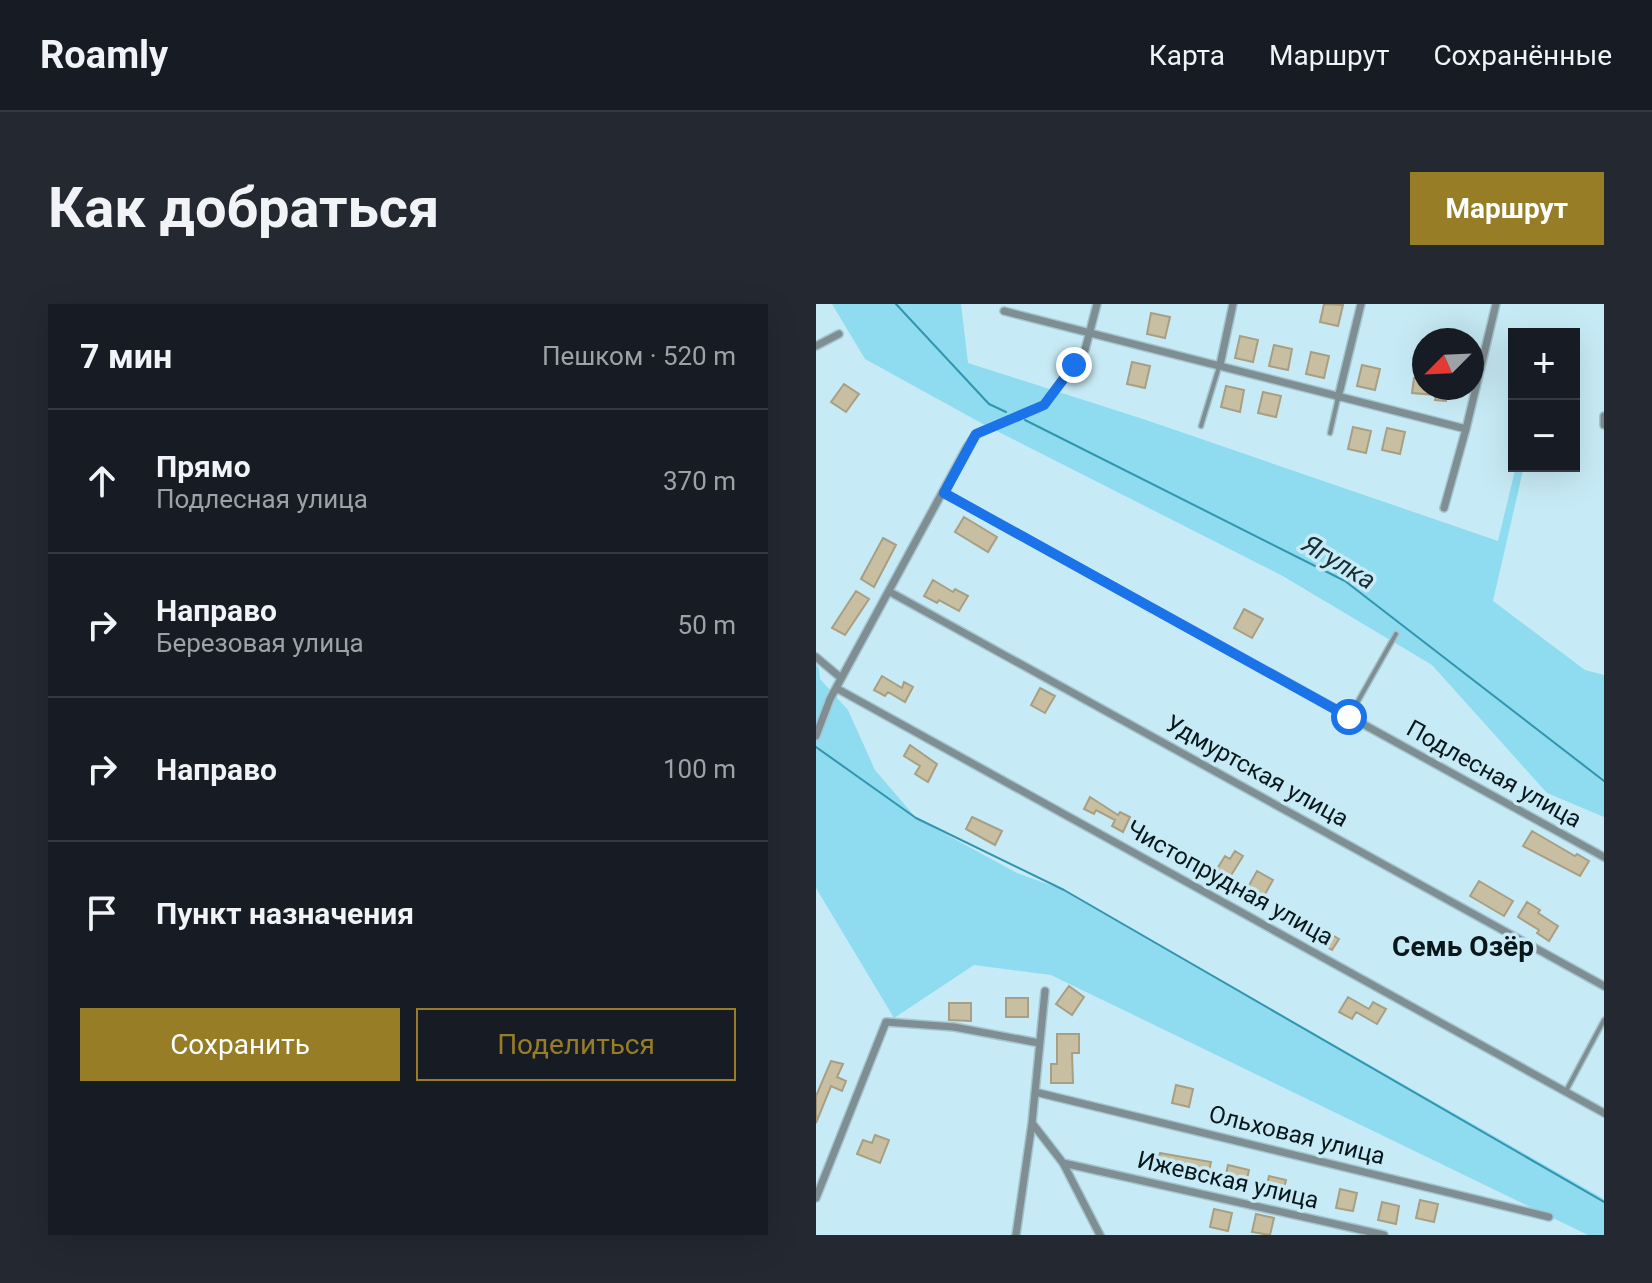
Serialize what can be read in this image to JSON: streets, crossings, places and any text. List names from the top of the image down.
{
  "streets": {
    "street": [
      "Удмуртская улица",
      "Подлесная улица",
      "Чистопрудная улица",
      "Ольховая улица",
      "Ижевская улица"
    ]
  },
  "districts": ["Семь Озёр"],
  "water": ["Ягулка"],
  "north": "bottom left",
  "page": {
    "header": "Roamly",
    "nav": ["Карта", "Маршрут", "Сохранённые"],
    "buttons": [
      "Маршрут",
      ["Сохранить", "Поделиться"]
    ],
    "title": "Как добраться",
    "heading": ["7 мин", "Пешком · 520 m"],
    "map_buttons": ["+", "−"],
    "list": [
      ["Прямо", "Подлесная улица", "370 m"],
      ["Направо", "Березовая улица", "50 m"],
      ["Направо", "100 m"],
      "Пункт назначения"
    ]
  }
}
